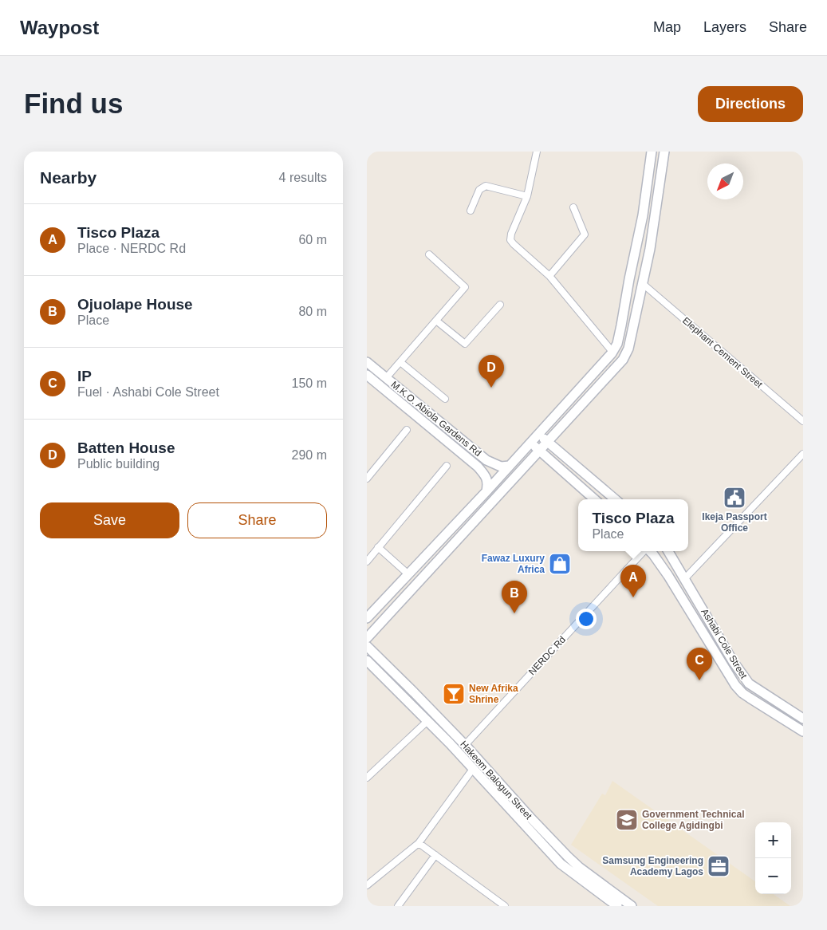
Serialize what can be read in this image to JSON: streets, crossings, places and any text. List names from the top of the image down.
{
  "streets": {
    "street": [
      "Elephant Cement Street",
      "M.K.O. Abiola Gardens Rd",
      "Ashabi Cole Street",
      "NERDC Rd",
      "Hakeem Balogun Street"
    ]
  },
  "crossings": [
    ["NERDC Rd", "Hakeem Balogun Street"]
  ],
  "places": {
    "public building": ["Ikeja Passport Office"],
    "shop": ["Fawaz Luxury Africa"],
    "bar": ["New Afrika Shrine"],
    "school or university": ["Government Technical College Agidingbi"],
    "office": ["Samsung Engineering Academy Lagos"]
  },
  "north": "bottom left",
  "page": {
    "header": "Waypost",
    "nav": ["Map", "Layers", "Share"],
    "buttons": [
      "Directions",
      ["Save", "Share"]
    ],
    "title": "Find us",
    "heading": ["Nearby", "4 results"],
    "list": [
      {
        "mark": "A",
        "name": "Tisco Plaza",
        "note": "Place · NERDC Rd",
        "value": "60 m"
      },
      {
        "mark": "B",
        "name": "Ojuolape House",
        "note": "Place",
        "value": "80 m"
      },
      {
        "mark": "C",
        "name": "IP",
        "note": "Fuel · Ashabi Cole Street",
        "value": "150 m"
      },
      {
        "mark": "D",
        "name": "Batten House",
        "note": "Public building",
        "value": "290 m"
      }
    ],
    "pins": [
      "D",
      "A",
      "B",
      "C"
    ],
    "popup": ["Tisco Plaza", "Place"],
    "map_buttons": ["+", "−"]
  }
}
